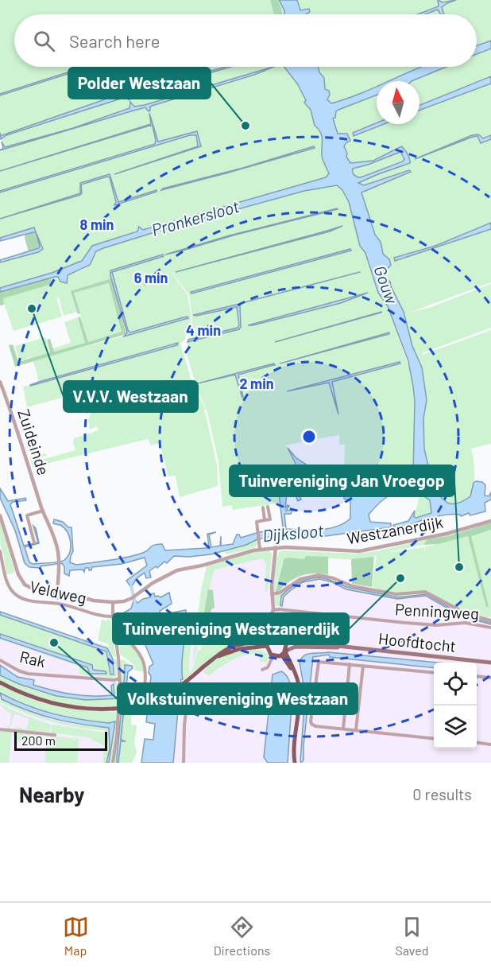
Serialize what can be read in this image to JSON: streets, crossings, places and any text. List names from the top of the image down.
{
  "streets": {
    "main road": ["Hoofdtocht"],
    "street": [
      "Zuideinde",
      "Westzanerdijk",
      "Veldweg",
      "Penningweg",
      "Rak"
    ]
  },
  "crossings": [
    ["Zuideinde", "Westzanerdijk"]
  ],
  "water": ["Pronkersloot", "Gouw", "Dijksloot"],
  "places": [
    "Polder Westzaan",
    "V.V.V. Westzaan",
    "Tuinvereniging Jan Vroegop",
    "Tuinvereniging Westzanerdijk",
    "Volkstuinvereniging Westzaan"
  ],
  "scale_bar": "200 m",
  "north": "top",
  "page": {
    "search": "Search here",
    "scale": "200 m",
    "heading": ["Nearby", "0 results"],
    "nav": ["Map", "Directions", "Saved"]
  },
  "rings": [
    "8 min",
    "6 min",
    "4 min",
    "2 min"
  ]
}
